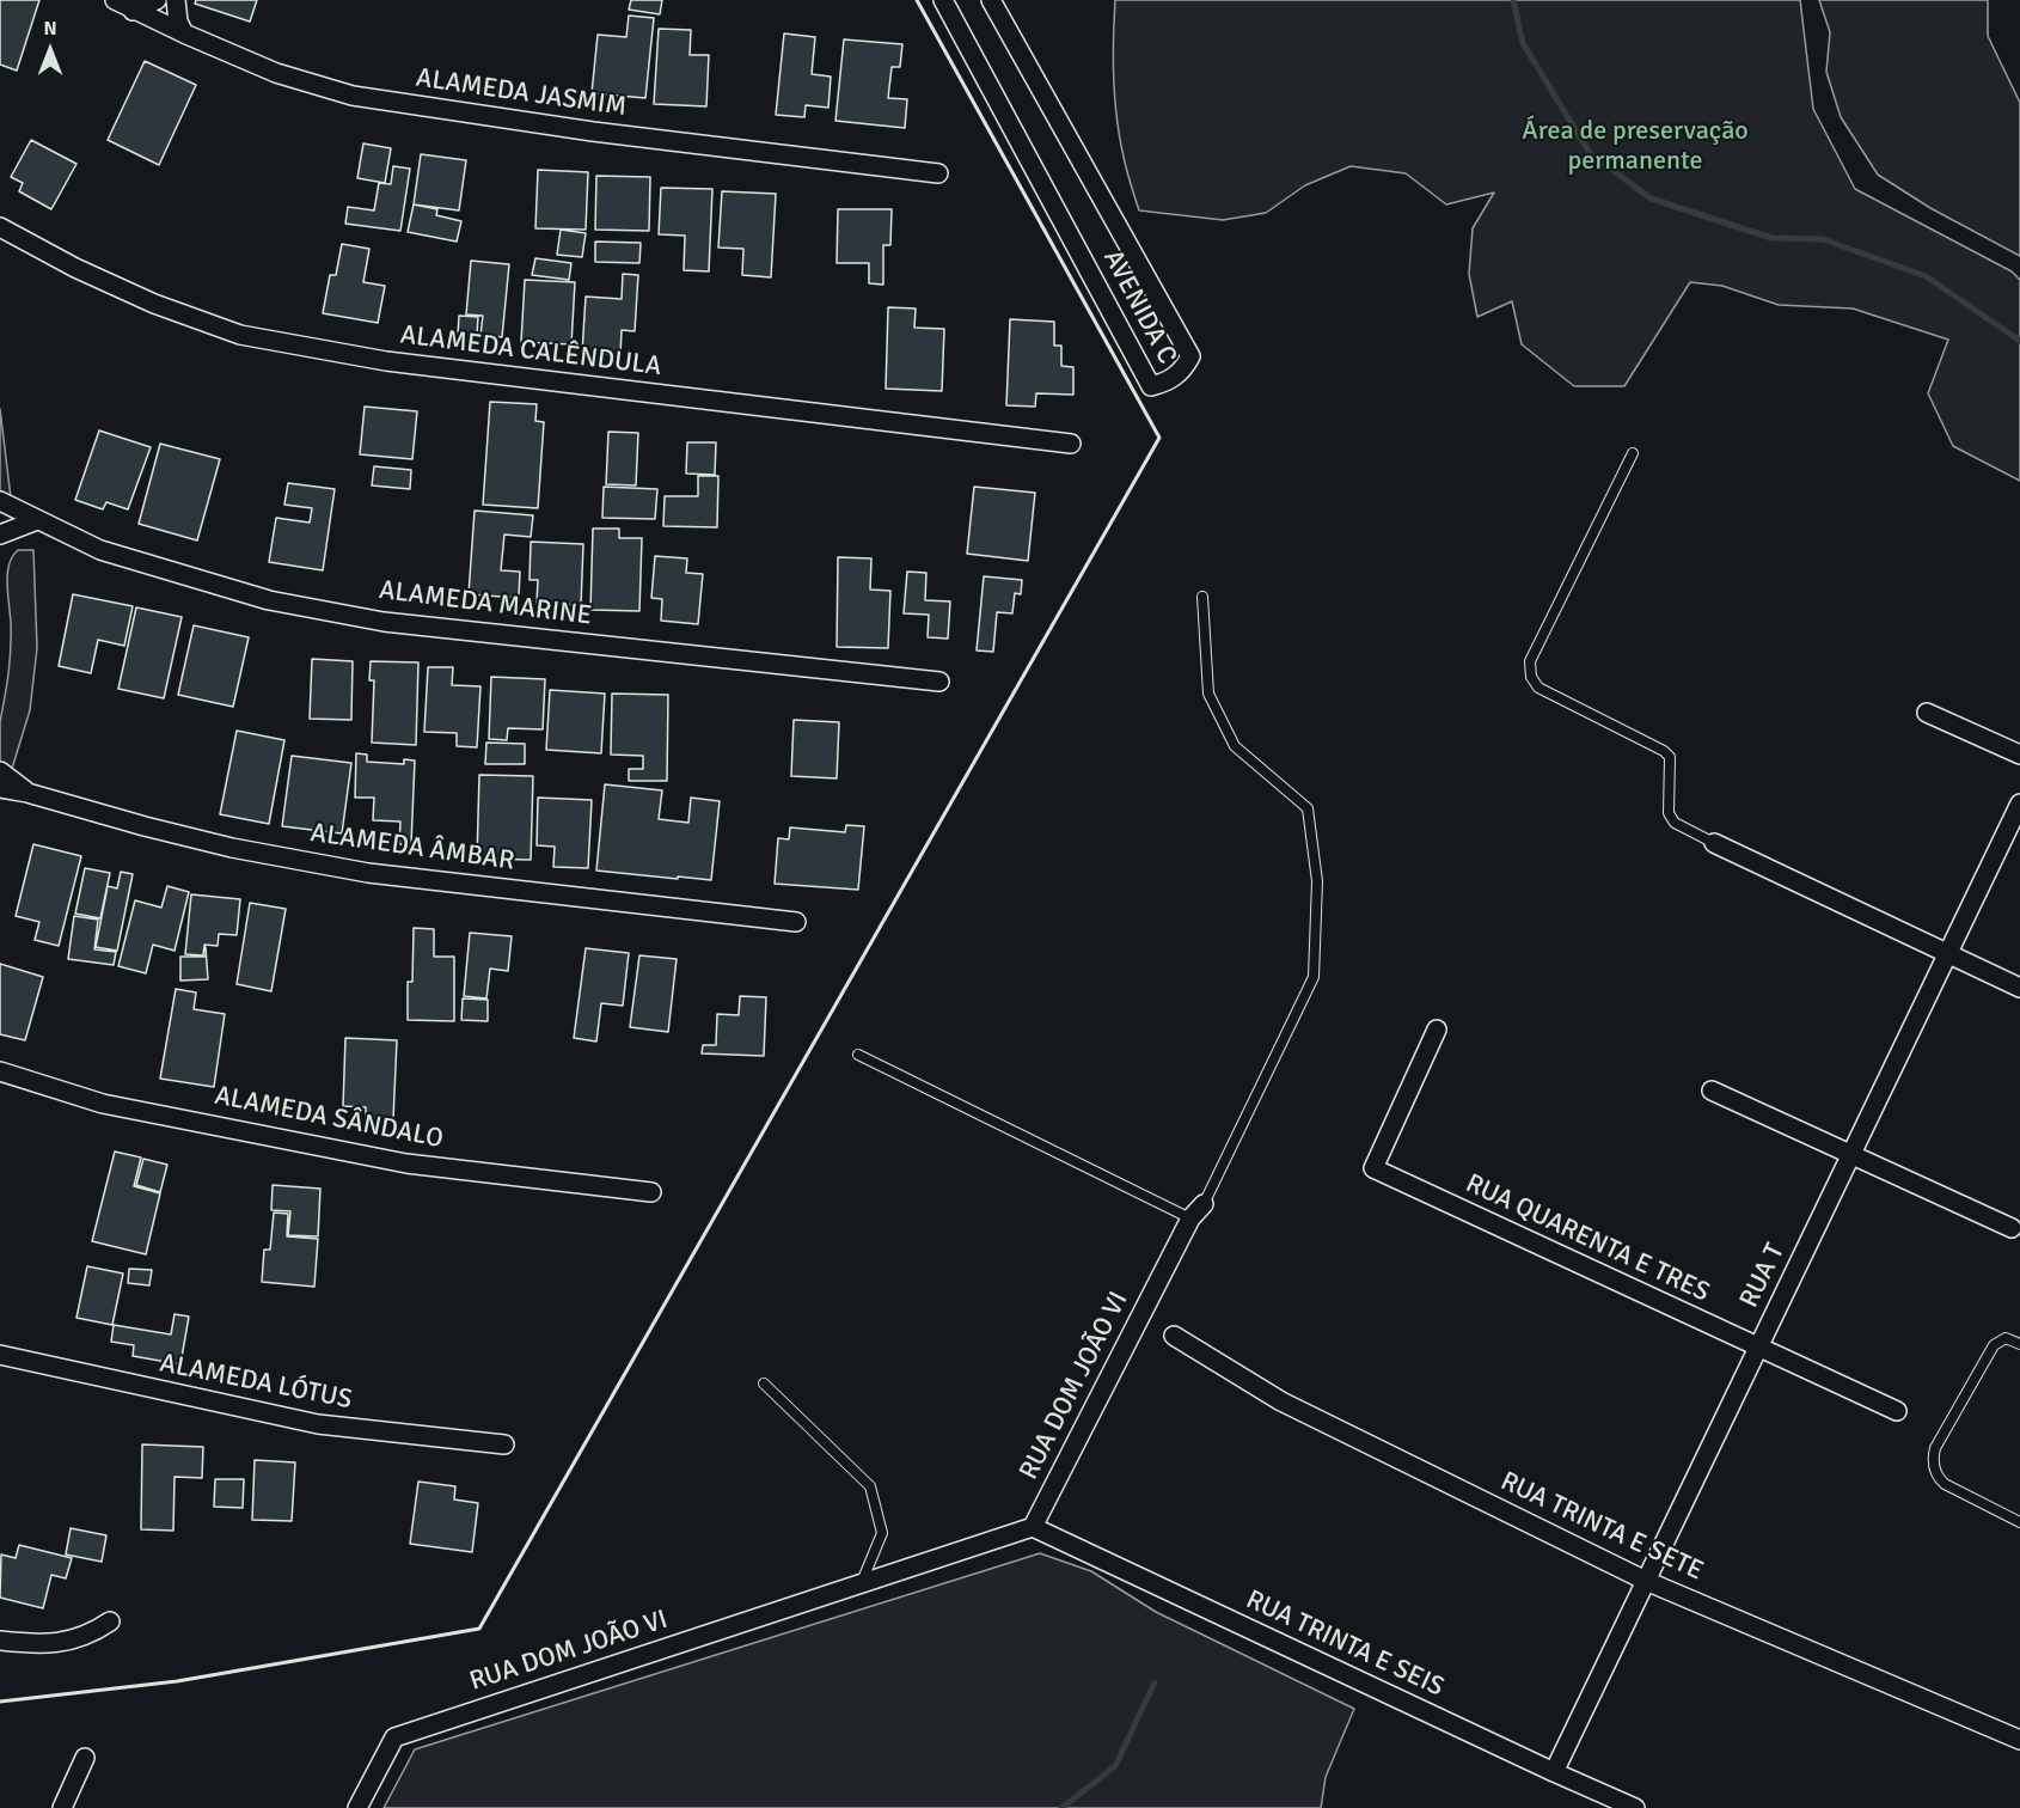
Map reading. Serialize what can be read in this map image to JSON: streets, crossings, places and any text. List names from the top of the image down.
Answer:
{
  "streets": {
    "street": [
      "ALAMEDA JASMIM",
      "AVENIDA C",
      "ALAMEDA CALÊNDULA",
      "ALAMEDA MARINE",
      "ALAMEDA ÂMBAR",
      "ALAMEDA SÂNDALO",
      "RUA QUARENTA E TRES",
      "RUA T",
      "ALAMEDA LÓTUS",
      "RUA DOM JOÃO VI",
      "RUA TRINTA E SETE",
      "RUA TRINTA E SEIS"
    ]
  },
  "crossings": [
    ["RUA QUARENTA E TRES", "RUA T"],
    ["RUA T", "RUA TRINTA E SETE"],
    ["RUA T", "RUA TRINTA E SEIS"],
    ["RUA DOM JOÃO VI", "RUA TRINTA E SEIS"]
  ],
  "parks": ["Área de preservação permanente"],
  "north": "top"
}
